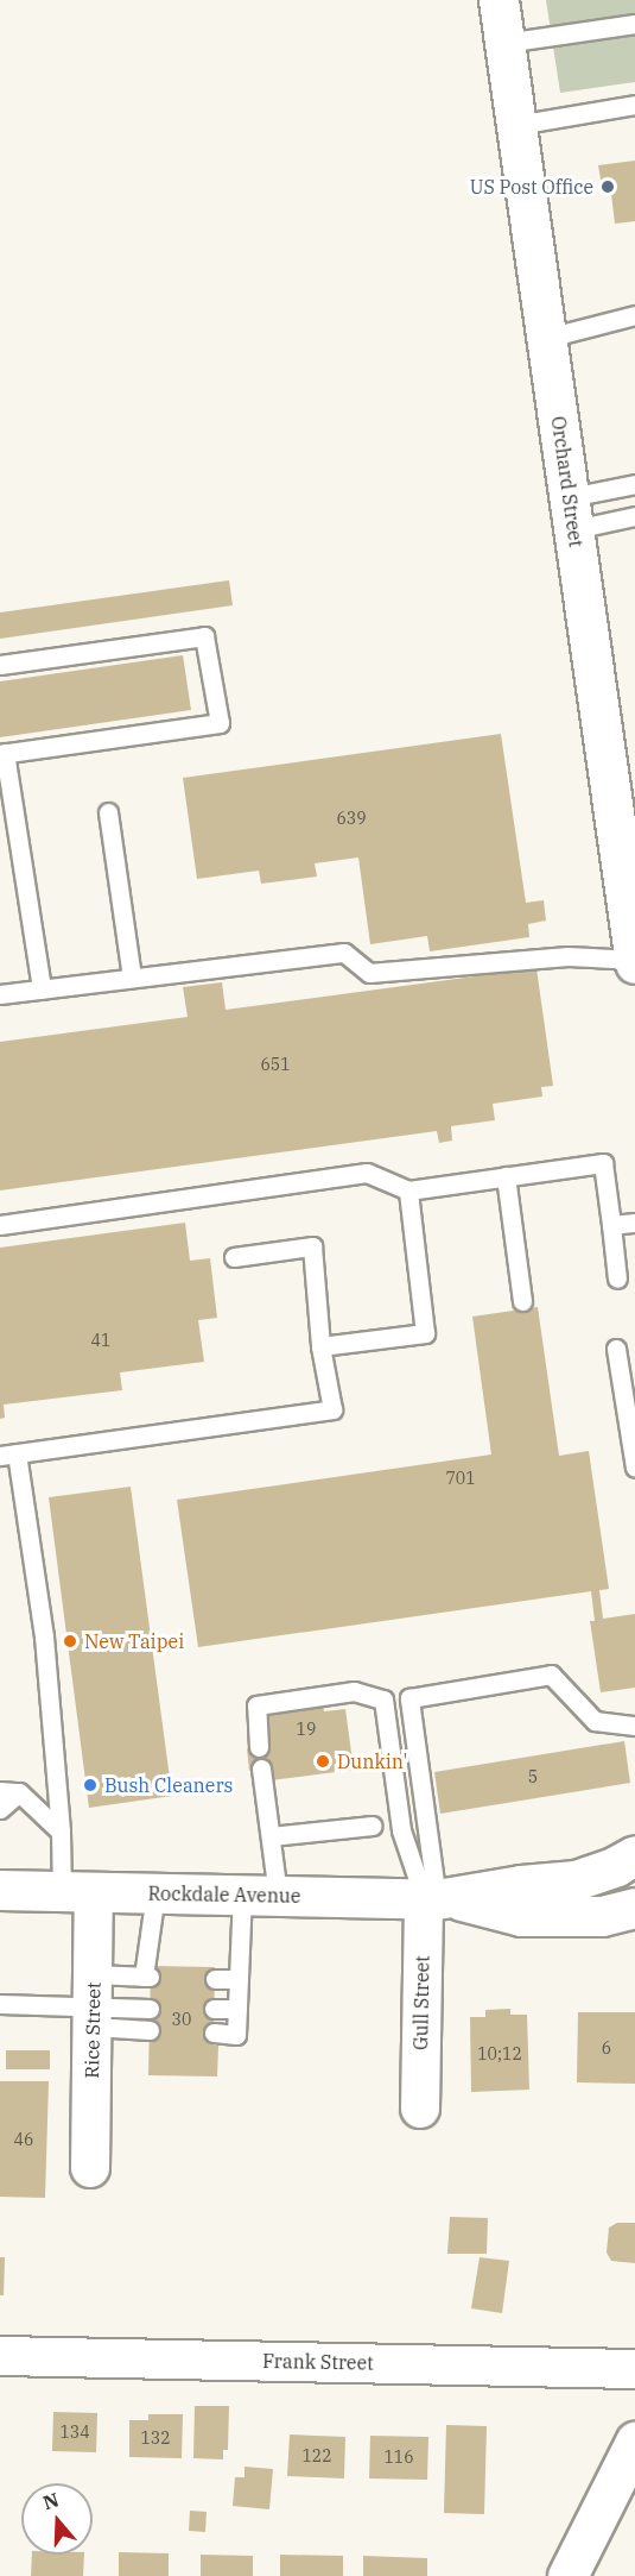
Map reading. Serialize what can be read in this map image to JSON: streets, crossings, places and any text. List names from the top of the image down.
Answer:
{
  "streets": {
    "street": [
      "Orchard Street",
      "Rockdale Avenue",
      "Gull Street",
      "Rice Street",
      "Frank Street"
    ]
  },
  "crossings": [
    ["Rockdale Avenue", "Gull Street"],
    ["Rockdale Avenue", "Rice Street"]
  ],
  "places": [
    "US Post Office",
    "New Taipei",
    "Dunkin'",
    "Bush Cleaners"
  ],
  "house_numbers": [
    "639",
    "651",
    "41",
    "701",
    "19",
    "5",
    "30",
    "6",
    "10;12",
    "46",
    "134",
    "132",
    "122",
    "116"
  ],
  "north": "top"
}
